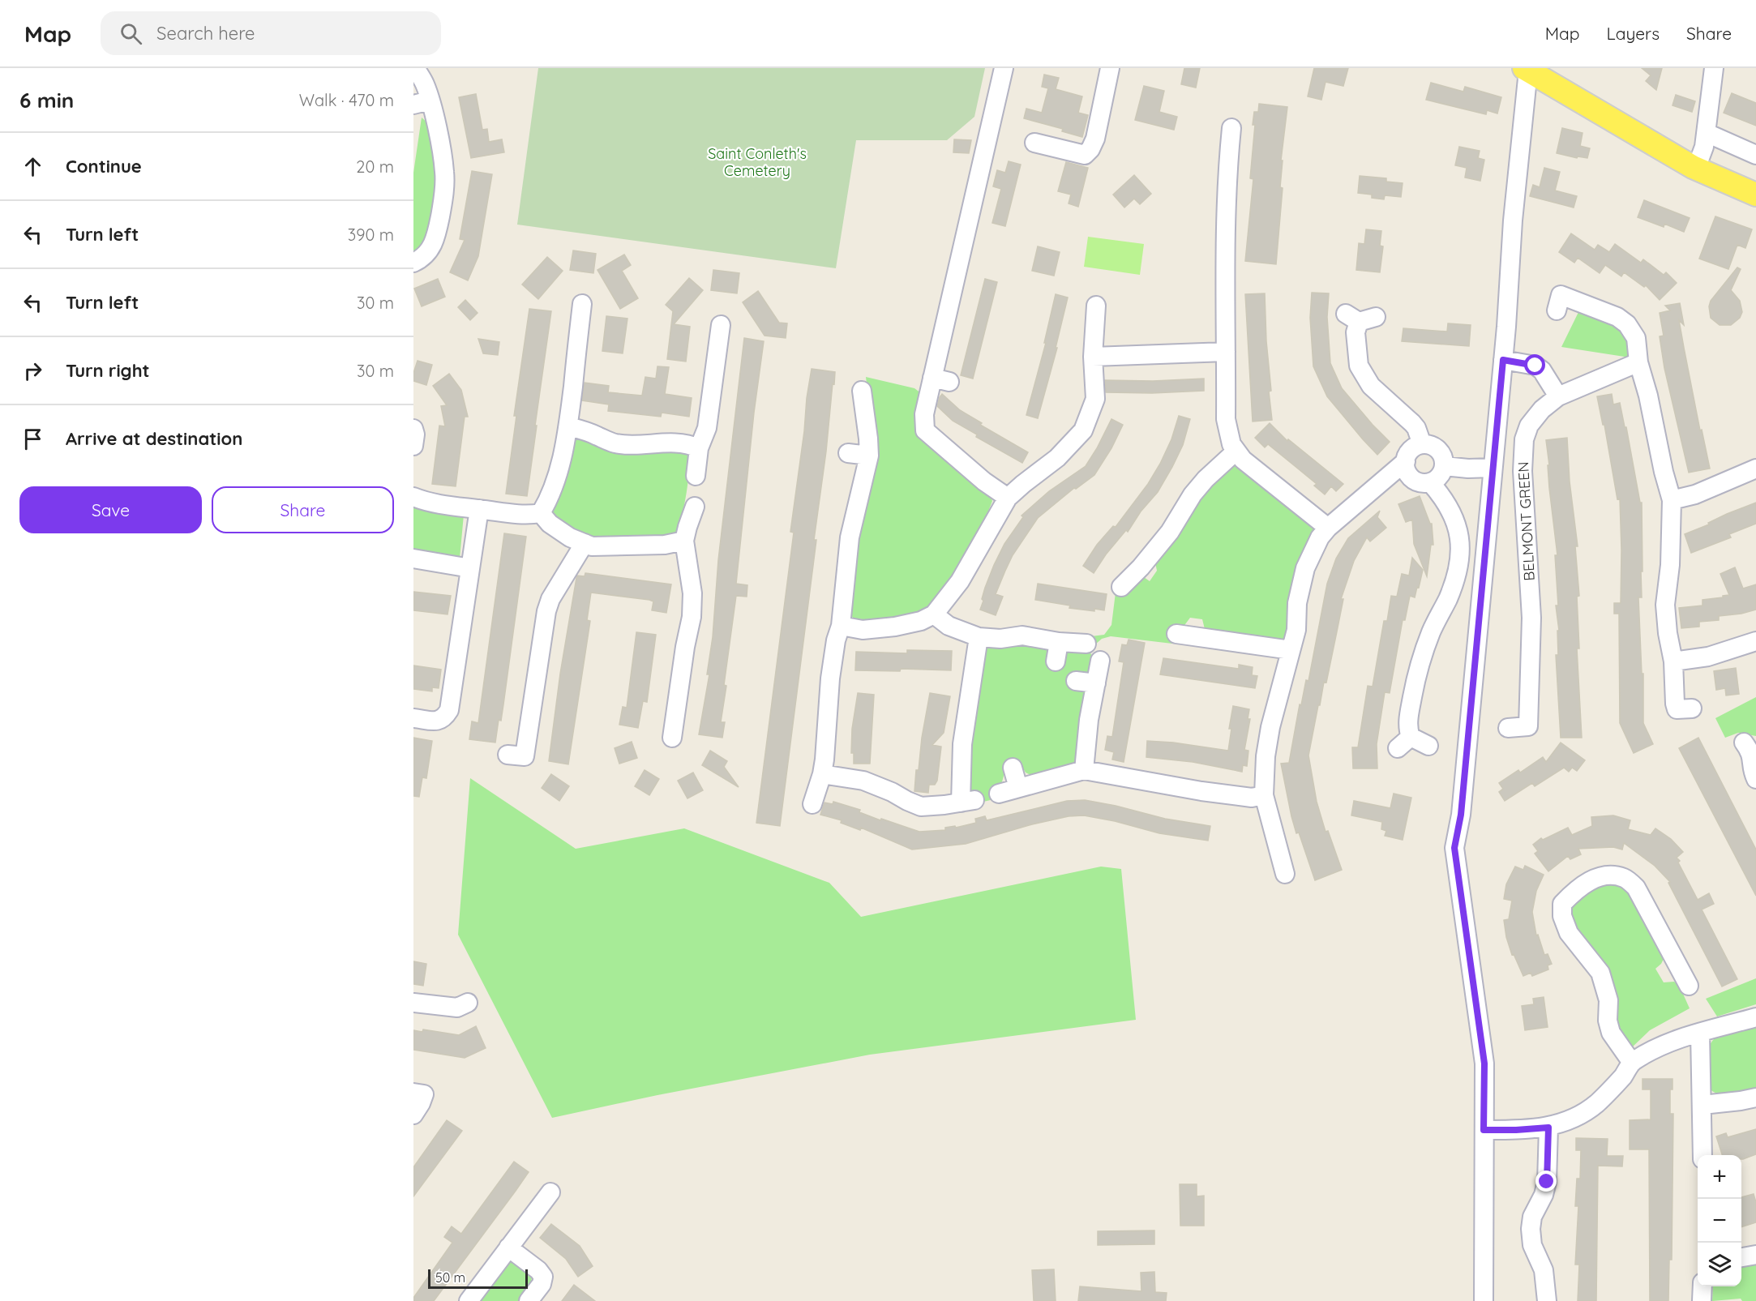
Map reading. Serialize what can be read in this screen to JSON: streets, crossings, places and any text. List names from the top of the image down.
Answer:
{
  "streets": {
    "street": ["BELMONT GREEN"]
  },
  "parks": ["Saint Conleth's Cemetery"],
  "scale_bar": "50 m",
  "page": {
    "header": "Map",
    "search": "Search here",
    "nav": ["Map", "Layers", "Share"],
    "heading": ["6 min", "Walk · 470 m"],
    "list": [
      ["Continue", "20 m"],
      ["Turn left", "390 m"],
      ["Turn left", "30 m"],
      ["Turn right", "30 m"],
      "Arrive at destination"
    ],
    "buttons": ["Save", "Share"],
    "map_buttons": ["+", "−"],
    "scale": "50 m"
  }
}
